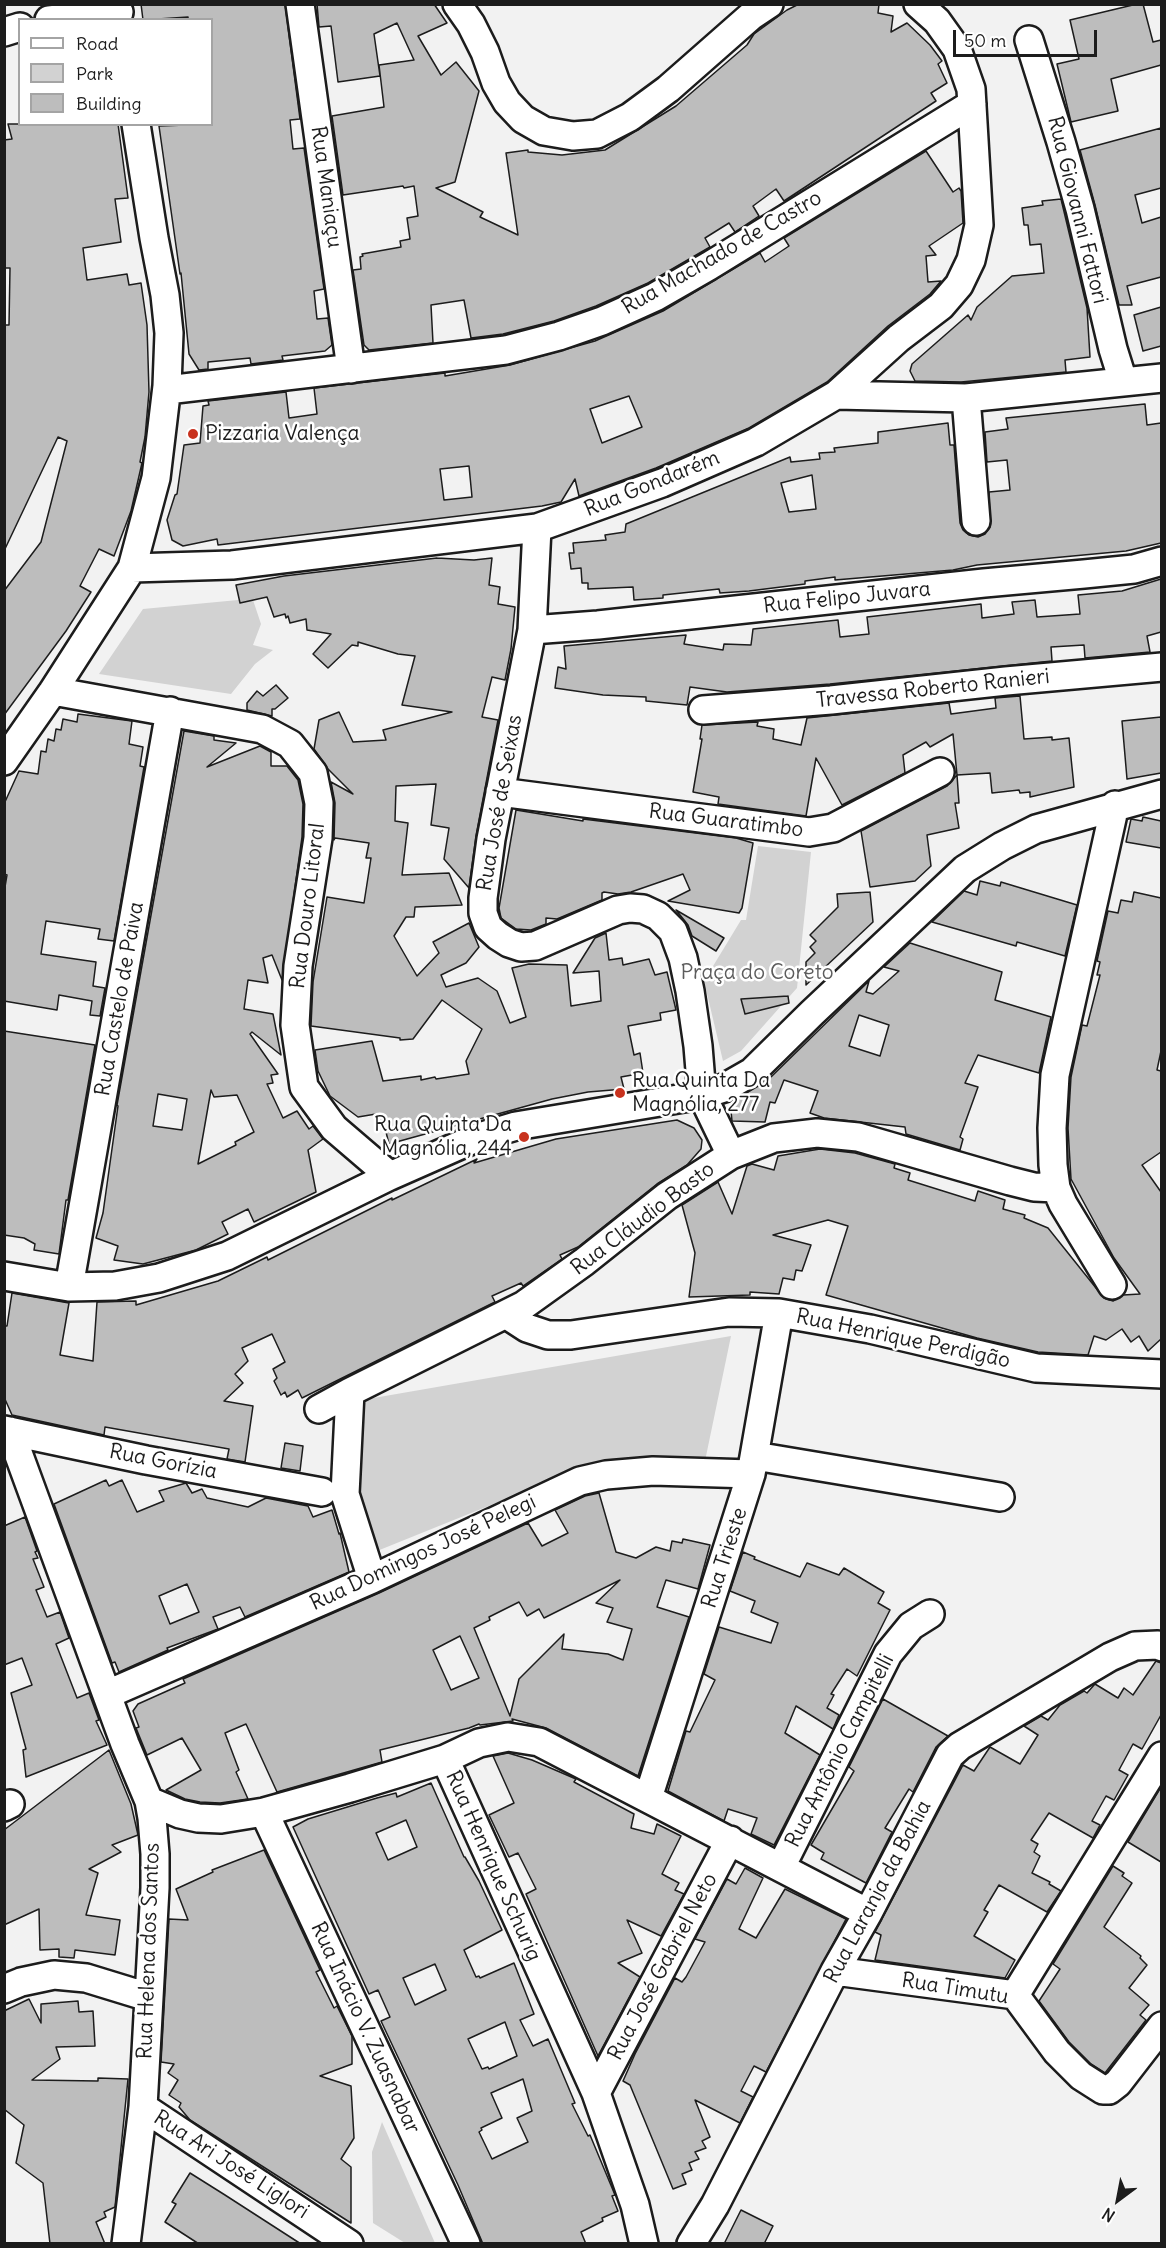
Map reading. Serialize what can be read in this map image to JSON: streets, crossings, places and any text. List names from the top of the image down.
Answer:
{
  "streets": {
    "street": [
      "Rua Maniaçu",
      "Rua Giovanni Fattori",
      "Rua Machado de Castro",
      "Rua Gondarém",
      "Rua Felipo Juvara",
      "Travessa Roberto Ranieri",
      "Rua José de Seixas",
      "Rua Guaratimbo",
      "Rua Douro Litoral",
      "Rua Castelo de Paiva",
      "Rua Cláudio Basto",
      "Rua Henrique Perdigão",
      "Rua Gorízia",
      "Rua Domingos José Pelegi",
      "Rua Trieste",
      "Rua Antônio Campitelli",
      "Rua Henrique Schurig",
      "Rua Laranja da Bahia",
      "Rua Helena dos Santos",
      "Rua José Gabriel Neto",
      "Rua Timutu",
      "Rua Inácio V. Zuasnabar",
      "Rua Ari José Liglori"
    ]
  },
  "crossings": [
    ["Rua Maniaçu", "Rua Machado de Castro"],
    ["Rua Machado de Castro", "Rua Gondarém"],
    ["Rua Gondarém", "Rua José de Seixas"],
    ["Rua Felipo Juvara", "Rua José de Seixas"],
    ["Rua José de Seixas", "Rua Guaratimbo"],
    ["Rua José de Seixas", "Rua Cláudio Basto"],
    ["Rua Douro Litoral", "Rua Castelo de Paiva"],
    ["Rua Cláudio Basto", "Rua Henrique Perdigão"],
    ["Rua Henrique Perdigão", "Rua Trieste"],
    ["Rua Gorízia", "Rua Helena dos Santos"],
    ["Rua Domingos José Pelegi", "Rua Trieste"],
    ["Rua Domingos José Pelegi", "Rua Helena dos Santos"],
    ["Rua Trieste", "Rua Henrique Schurig"],
    ["Rua Antônio Campitelli", "Rua Henrique Schurig"],
    ["Rua Henrique Schurig", "Rua Laranja da Bahia"],
    ["Rua Henrique Schurig", "Rua José Gabriel Neto"],
    ["Rua Laranja da Bahia", "Rua Timutu"],
    ["Rua Helena dos Santos", "Rua Ari José Liglori"]
  ],
  "parks": ["Praça do Coreto"],
  "places": ["Pizzaria Valença", "Rua Quinta Da Magnólia, 277", "Rua Quinta Da Magnólia, 244"],
  "legend": ["Road", "Park", "Building"],
  "scale_bar": "50 m",
  "north": "bottom left"
}
